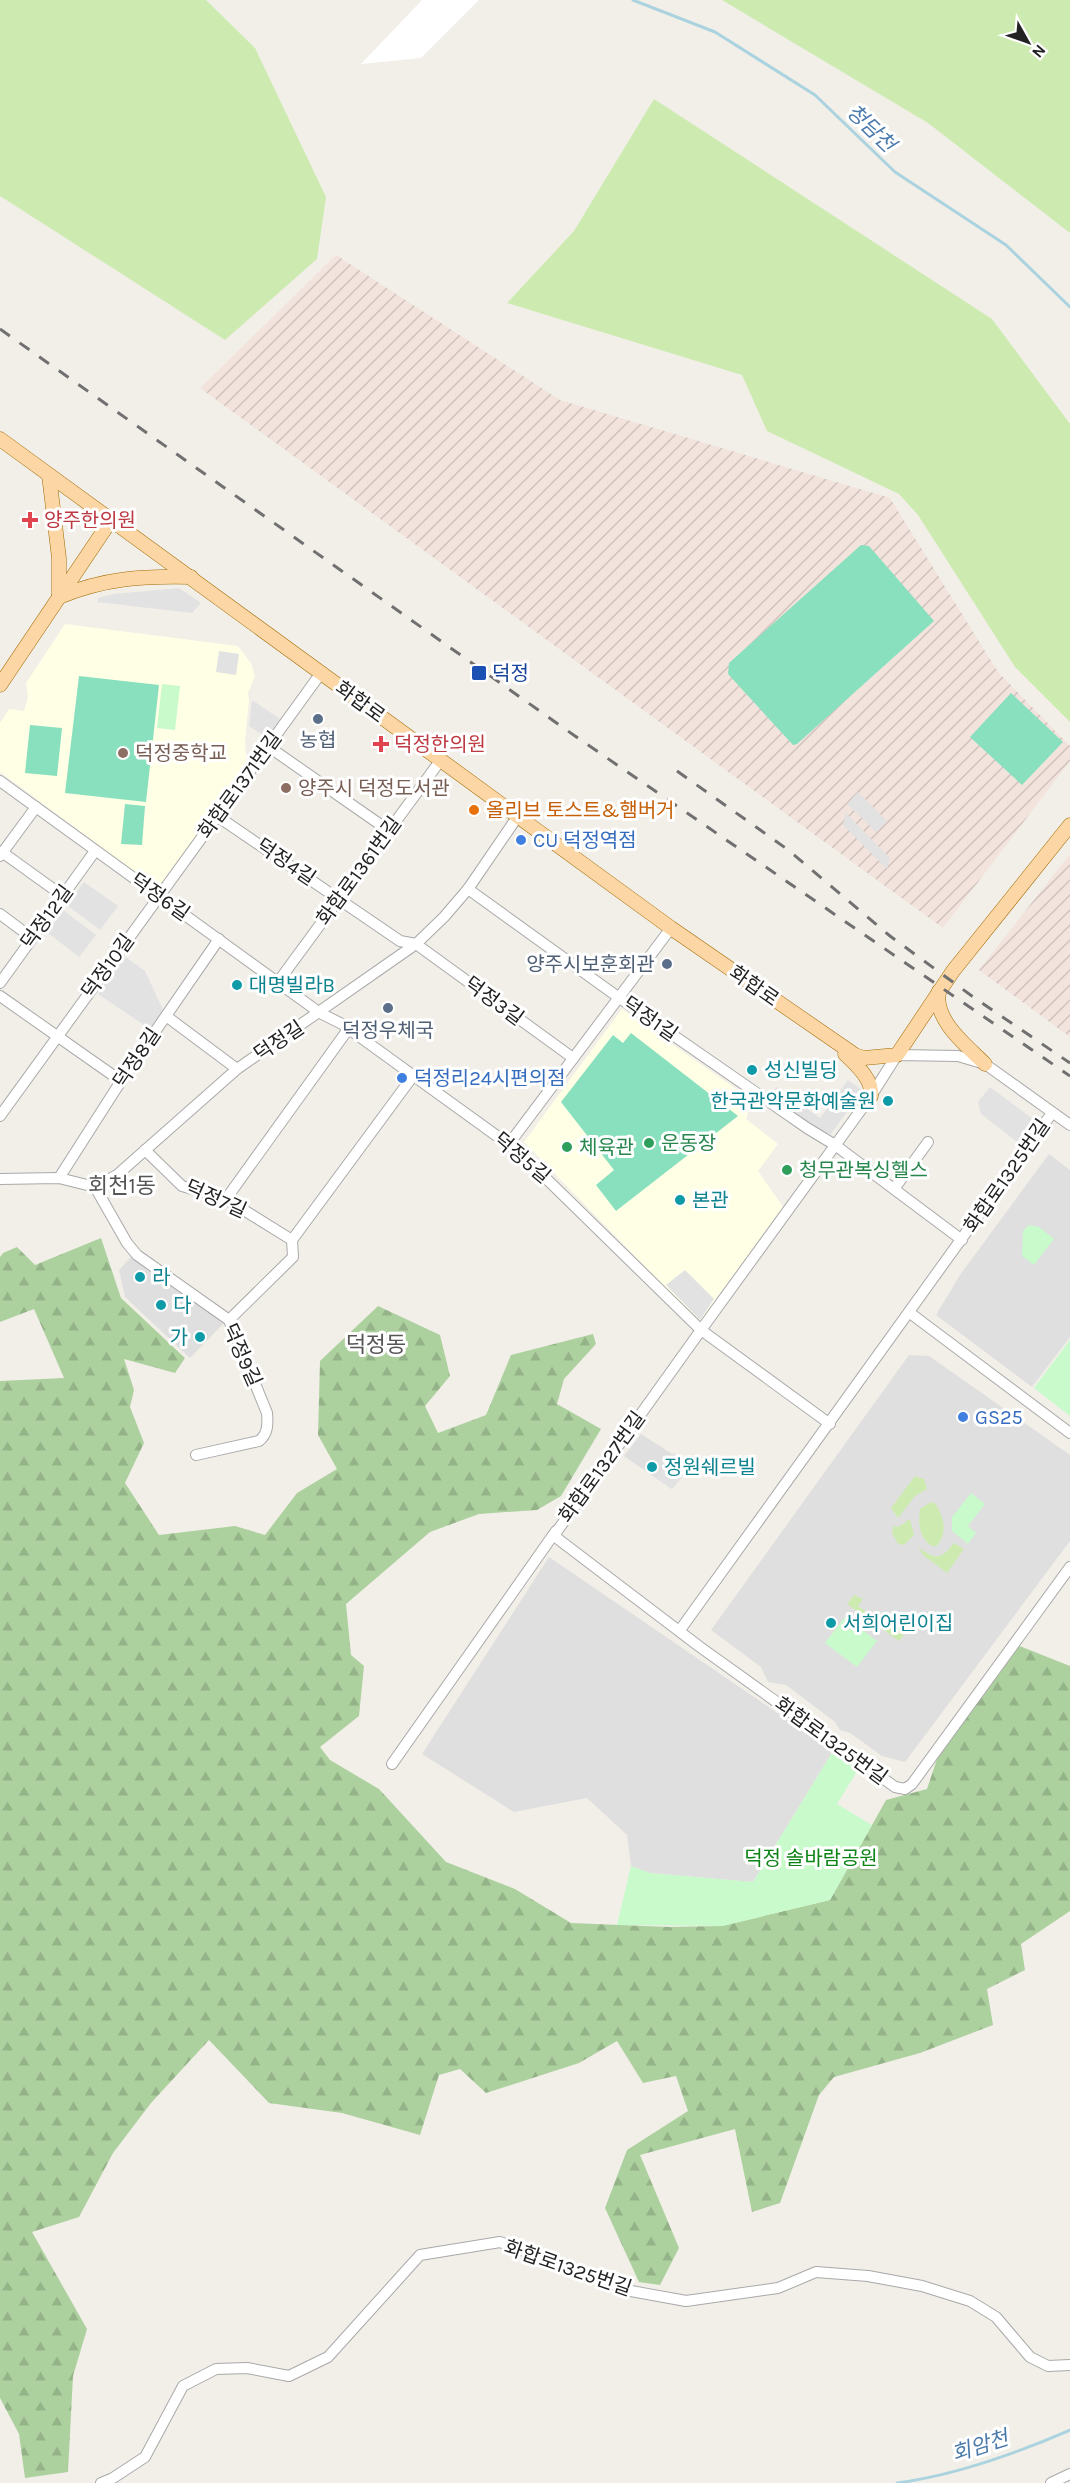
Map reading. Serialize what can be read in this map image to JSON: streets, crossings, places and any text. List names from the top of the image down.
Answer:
{
  "streets": {
    "main road": ["화합로"],
    "street": [
      "화합로1371번길",
      "덕정4길",
      "화합로1361번길",
      "덕정6길",
      "덕정12길",
      "덕정10길",
      "덕정3길",
      "덕정1길",
      "덕정길",
      "덕정8길",
      "덕정5길",
      "화합로1325번길",
      "덕정7길",
      "덕정9길",
      "화합로1327번길"
    ]
  },
  "crossings": [
    ["화합로", "화합로1371번길"],
    ["화합로", "화합로1361번길"],
    ["화합로", "덕정길"],
    ["화합로", "화합로1325번길"],
    ["화합로1371번길", "덕정4길"],
    ["화합로1371번길", "덕정6길"],
    ["화합로1371번길", "덕정10길"],
    ["덕정4길", "화합로1361번길"],
    ["덕정4길", "덕정3길"],
    ["덕정4길", "덕정길"],
    ["화합로1361번길", "덕정6길"],
    ["덕정6길", "덕정12길"],
    ["덕정6길", "덕정10길"],
    ["덕정6길", "덕정길"],
    ["덕정6길", "덕정8길"],
    ["덕정6길", "덕정5길"],
    ["덕정3길", "덕정길"],
    ["덕정1길", "덕정길"],
    ["덕정1길", "화합로1325번길"],
    ["덕정1길", "화합로1327번길"],
    ["덕정길", "덕정5길"],
    ["덕정길", "덕정7길"],
    ["덕정길", "덕정9길"],
    ["덕정5길", "화합로1327번길"],
    ["화합로1325번길", "화합로1327번길"]
  ],
  "districts": ["회천1동", "덕정동"],
  "water": ["청담천", "회암천"],
  "parks": ["덕정 솔바람공원"],
  "places": {
    "health": ["양주한의원", "덕정한의원"],
    "transit": ["덕정"],
    "other": [
      "농협",
      "덕정중학교",
      "양주시 덕정도서관",
      "올리브 토스트&햄버거",
      "CU 덕정역점",
      "양주시보훈회관",
      "대명빌라B",
      "덕정우체국",
      "성신빌딩",
      "덕정리24시편의점",
      "한국관악문화예술원",
      "운동장",
      "체육관",
      "청무관복싱헬스",
      "본관",
      "라",
      "다",
      "가",
      "GS25",
      "정원쉐르빌",
      "서희어린이집"
    ]
  },
  "north": "bottom right"
}
